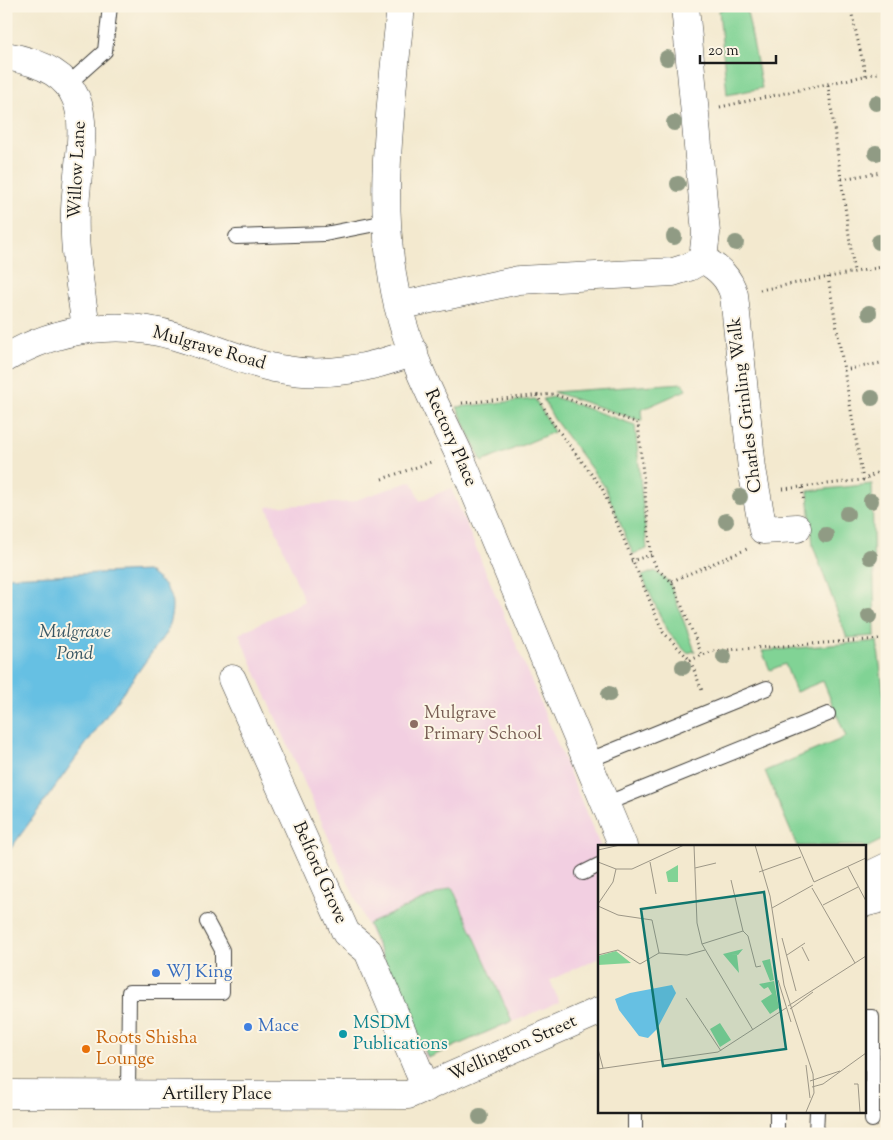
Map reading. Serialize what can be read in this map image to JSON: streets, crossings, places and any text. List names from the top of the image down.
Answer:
{
  "streets": {
    "street": [
      "Willow Lane",
      "Mulgrave Road",
      "Charles Grinling Walk",
      "Rectory Place",
      "Belford Grove",
      "Wellington Street",
      "Artillery Place"
    ]
  },
  "crossings": [
    ["Willow Lane", "Mulgrave Road"],
    ["Mulgrave Road", "Rectory Place"],
    ["Belford Grove", "Wellington Street"],
    ["Belford Grove", "Artillery Place"],
    ["Wellington Street", "Artillery Place"]
  ],
  "water": ["Mulgrave Pond"],
  "places": [
    "Mulgrave Primary School",
    "WJ King",
    "Mace",
    "MSDM Publications",
    "Roots Shisha Lounge"
  ],
  "scale_bar": "20 m"
}
